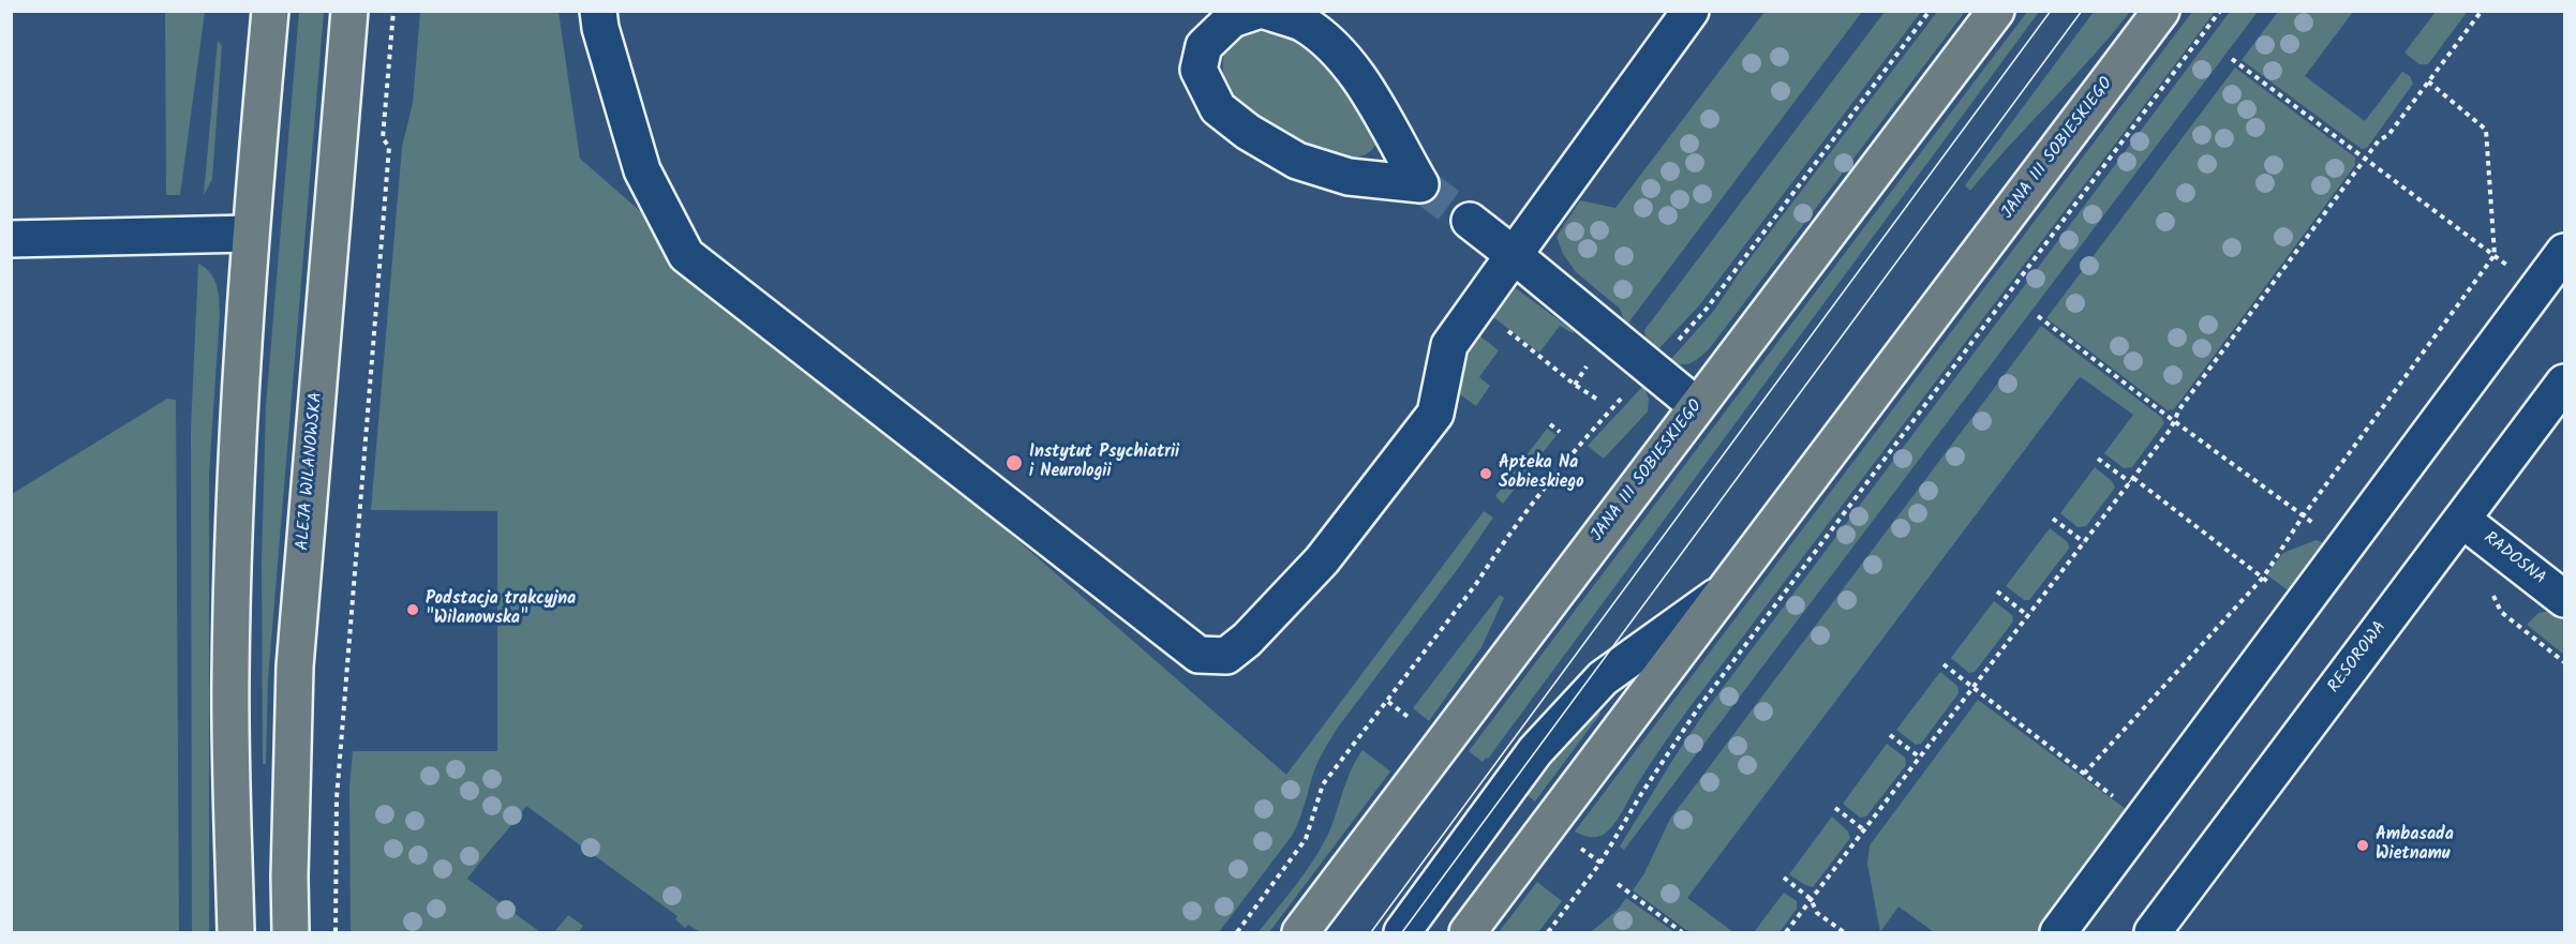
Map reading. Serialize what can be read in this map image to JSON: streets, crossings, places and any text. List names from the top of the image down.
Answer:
{
  "streets": {
    "main road": ["JANA III SOBIESKIEGO", "ALEJA WILANOWSKA"],
    "street": ["RADOSNA", "RESOROWA"]
  },
  "crossings": [
    ["RADOSNA", "RESOROWA"]
  ],
  "places": [
    "Instytut Psychiatrii i Neurologii",
    "Apteka Na Sobieskiego",
    "Podstacja trakcyjna \"Wilanowska\"",
    "Ambasada Wietnamu"
  ]
}
